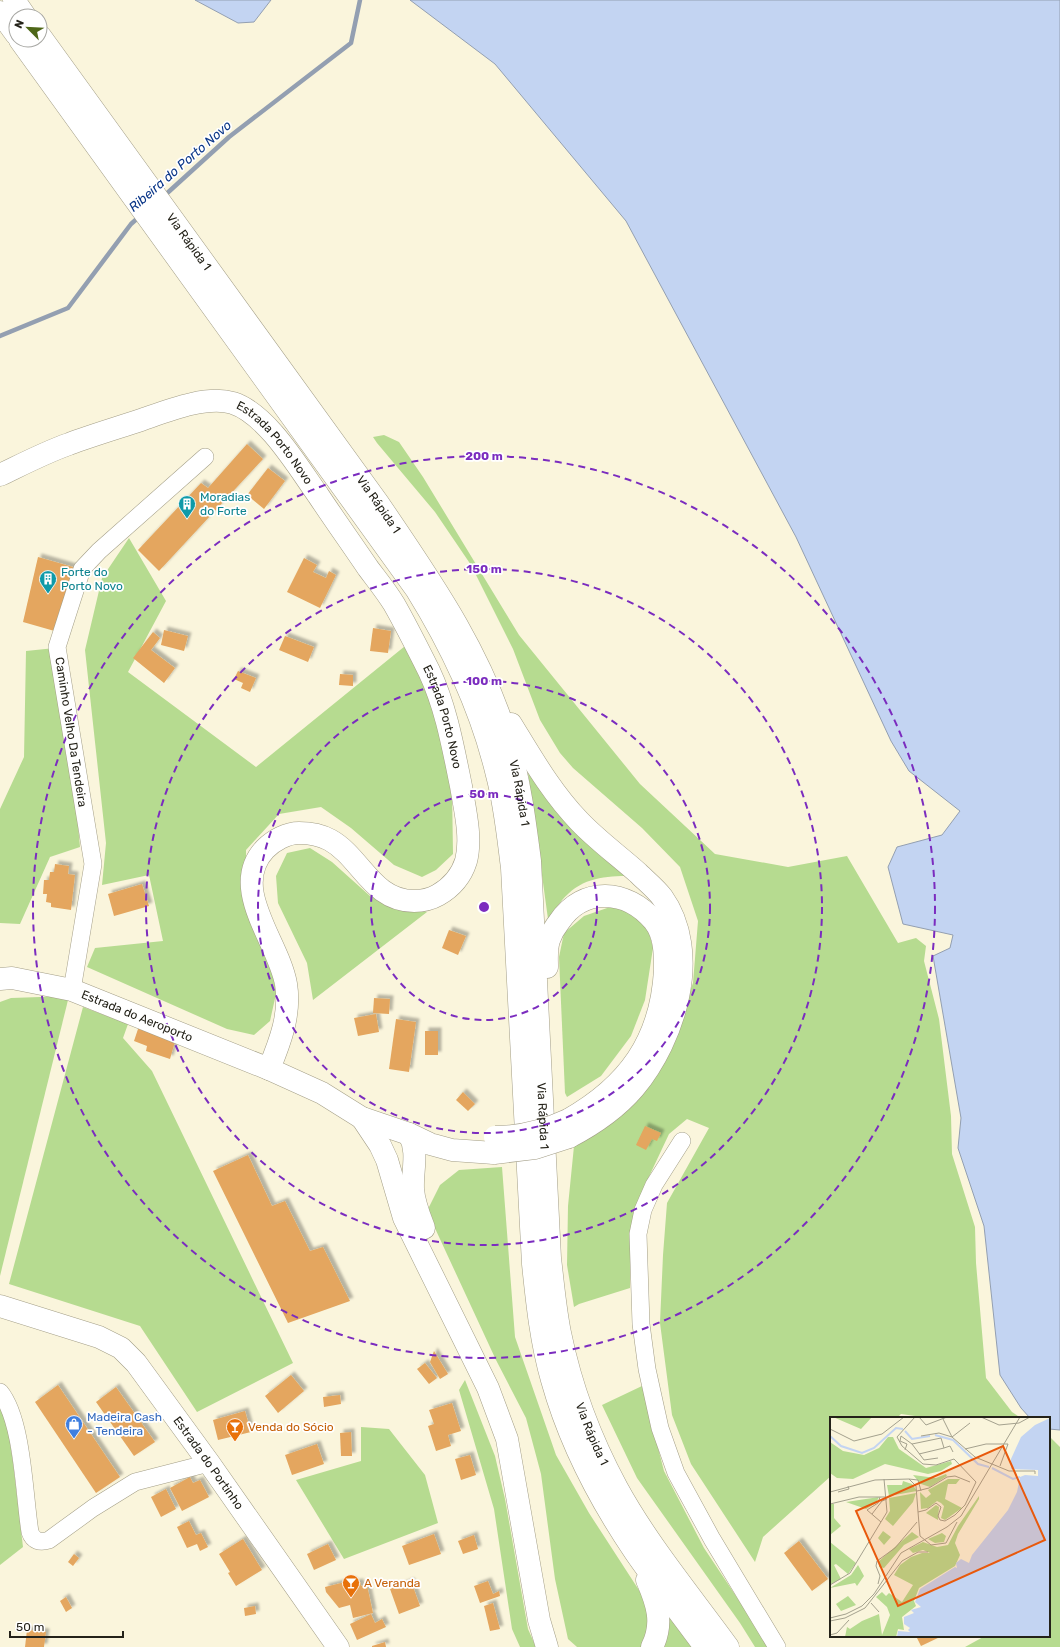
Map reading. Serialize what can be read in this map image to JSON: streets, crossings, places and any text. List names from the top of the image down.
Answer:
{
  "streets": {
    "main road": [
      "Via Rápida 1",
      "Estrada Porto Novo",
      "Estrada do Aeroporto",
      "Estrada do Portinho"
    ],
    "street": ["Caminho Velho Da Tendeira"]
  },
  "crossings": [
    ["Estrada Porto Novo", "Estrada do Aeroporto"],
    ["Caminho Velho Da Tendeira", "Estrada do Aeroporto"]
  ],
  "water": ["Ribeira do Porto Novo"],
  "places": {
    "building": ["Moradias do Forte", "Forte do Porto Novo"],
    "shop": ["Madeira Cash - Tendeira"],
    "bar": ["Venda do Sócio", "A Veranda"]
  },
  "scale_bar": "50 m",
  "north": "top left",
  "rings": [
    "200 m",
    "150 m",
    "100 m",
    "50 m"
  ]
}
